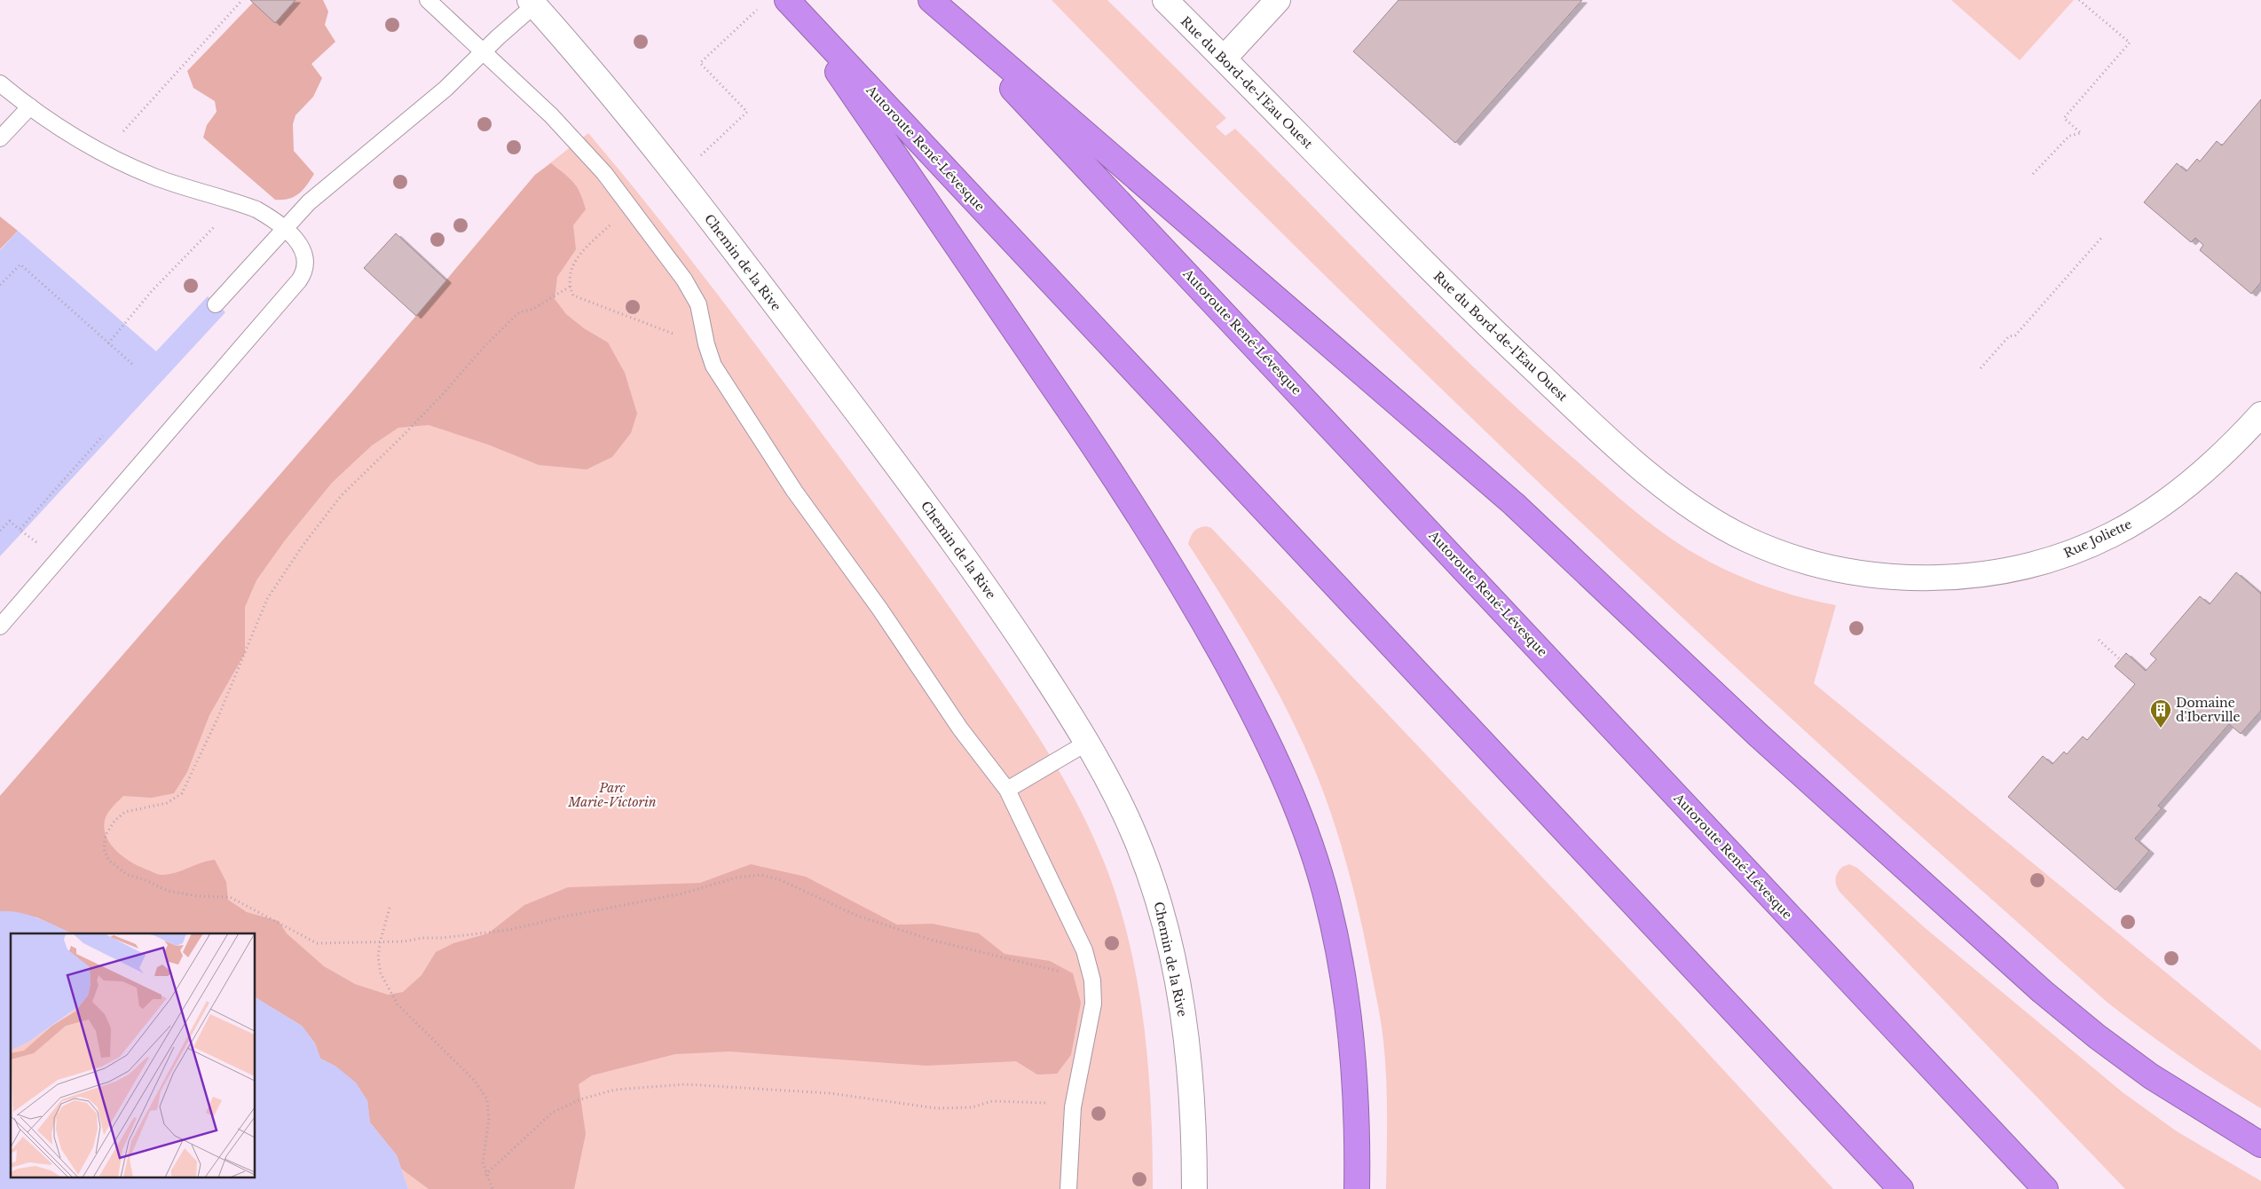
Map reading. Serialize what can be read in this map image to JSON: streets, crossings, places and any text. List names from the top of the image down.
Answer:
{
  "streets": {
    "highway": ["Autoroute René-Lévesque"],
    "street": ["Rue du Bord-de-l'Eau Ouest", "Chemin de la Rive", "Rue Joliette"]
  },
  "crossings": [
    ["Rue du Bord-de-l'Eau Ouest", "Rue Joliette"]
  ],
  "parks": ["Parc Marie-Victorin"],
  "places": {
    "building": ["Domaine d'Iberville"]
  }
}
